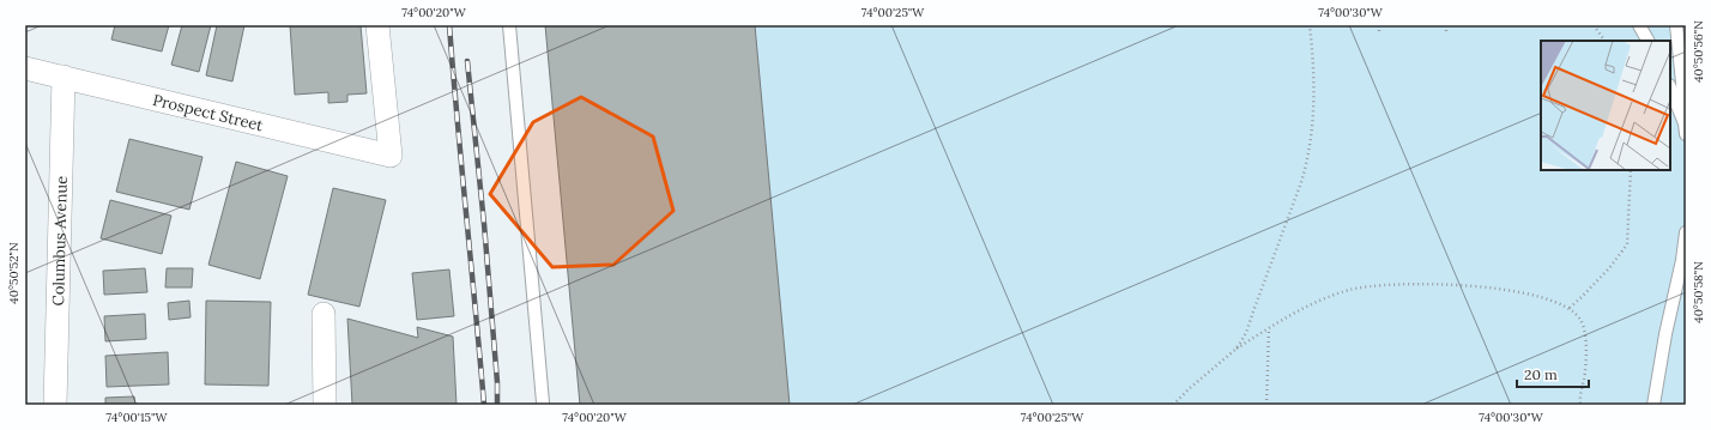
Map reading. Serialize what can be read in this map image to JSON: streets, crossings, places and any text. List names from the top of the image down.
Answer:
{
  "streets": {
    "street": ["Prospect Street", "Columbus Avenue"]
  },
  "crossings": [
    ["Prospect Street", "Columbus Avenue"]
  ],
  "scale_bar": "20 m",
  "coordinates": [
    "74°00'20\"W",
    "74°00'25\"W",
    "74°00'30\"W",
    "40°50'56\"N",
    "40°50'52\"N",
    "40°50'58\"N",
    "74°00'15\"W"
  ]
}
